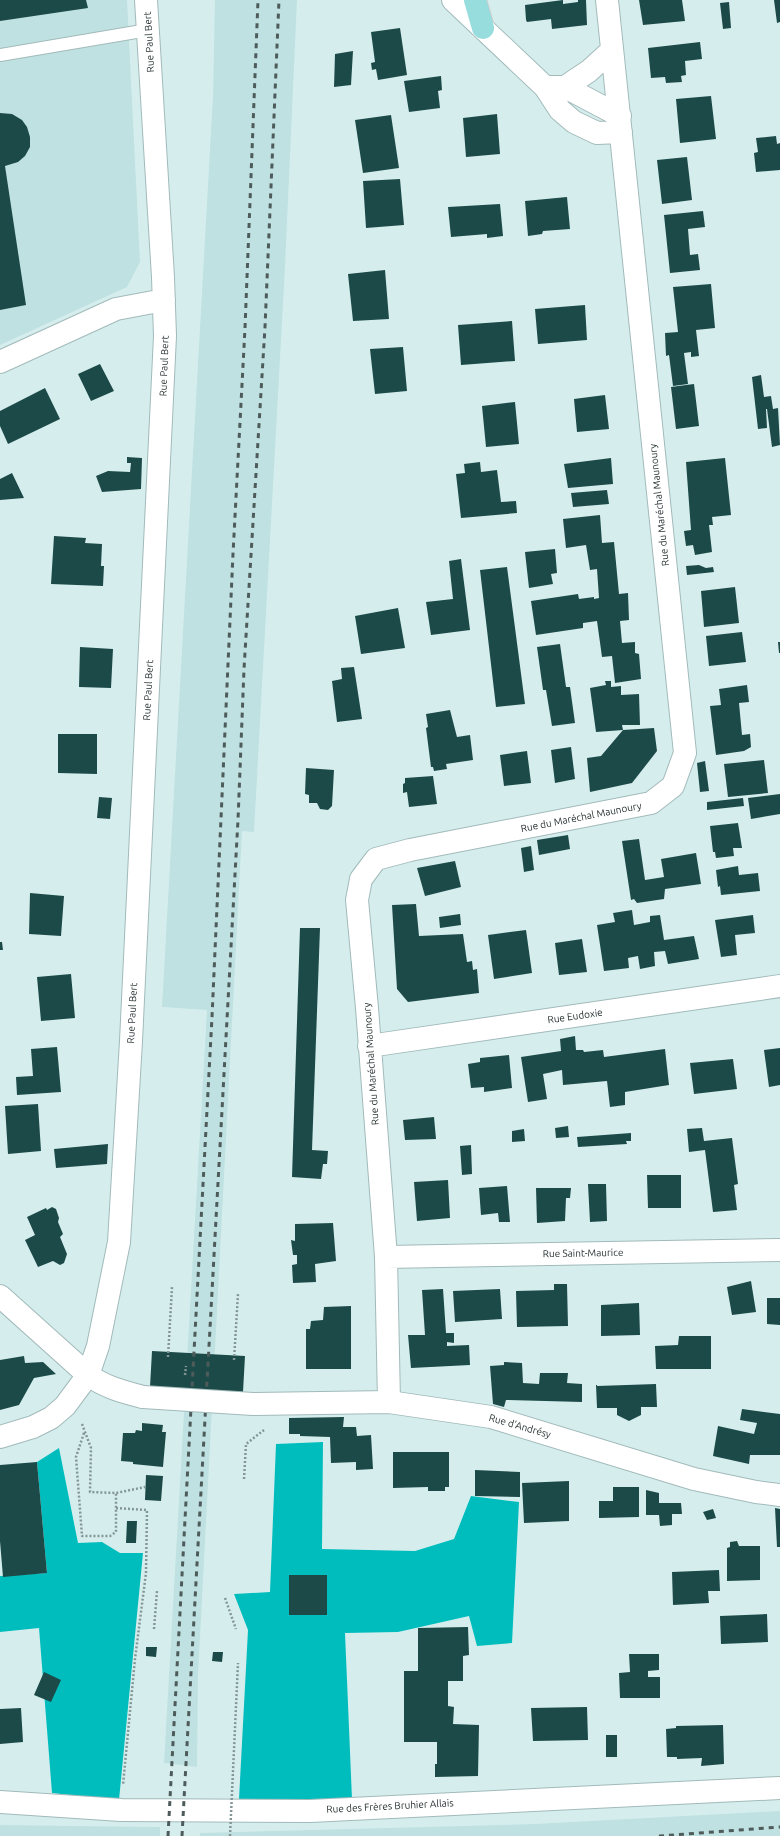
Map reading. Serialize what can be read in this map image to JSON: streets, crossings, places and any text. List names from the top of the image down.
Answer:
{
  "streets": {
    "street": [
      "Rue Paul Bert",
      "Rue du Maréchal Maunoury",
      "Rue Eudoxie",
      "Rue Saint-Maurice",
      "Rue d'Andrésy",
      "Rue des Frères Bruhier Allais"
    ]
  },
  "crossings": [
    ["Rue Paul Bert", "Rue d'Andrésy"],
    ["Rue du Maréchal Maunoury", "Rue Eudoxie"],
    ["Rue du Maréchal Maunoury", "Rue Saint-Maurice"],
    ["Rue du Maréchal Maunoury", "Rue d'Andrésy"]
  ]
}
